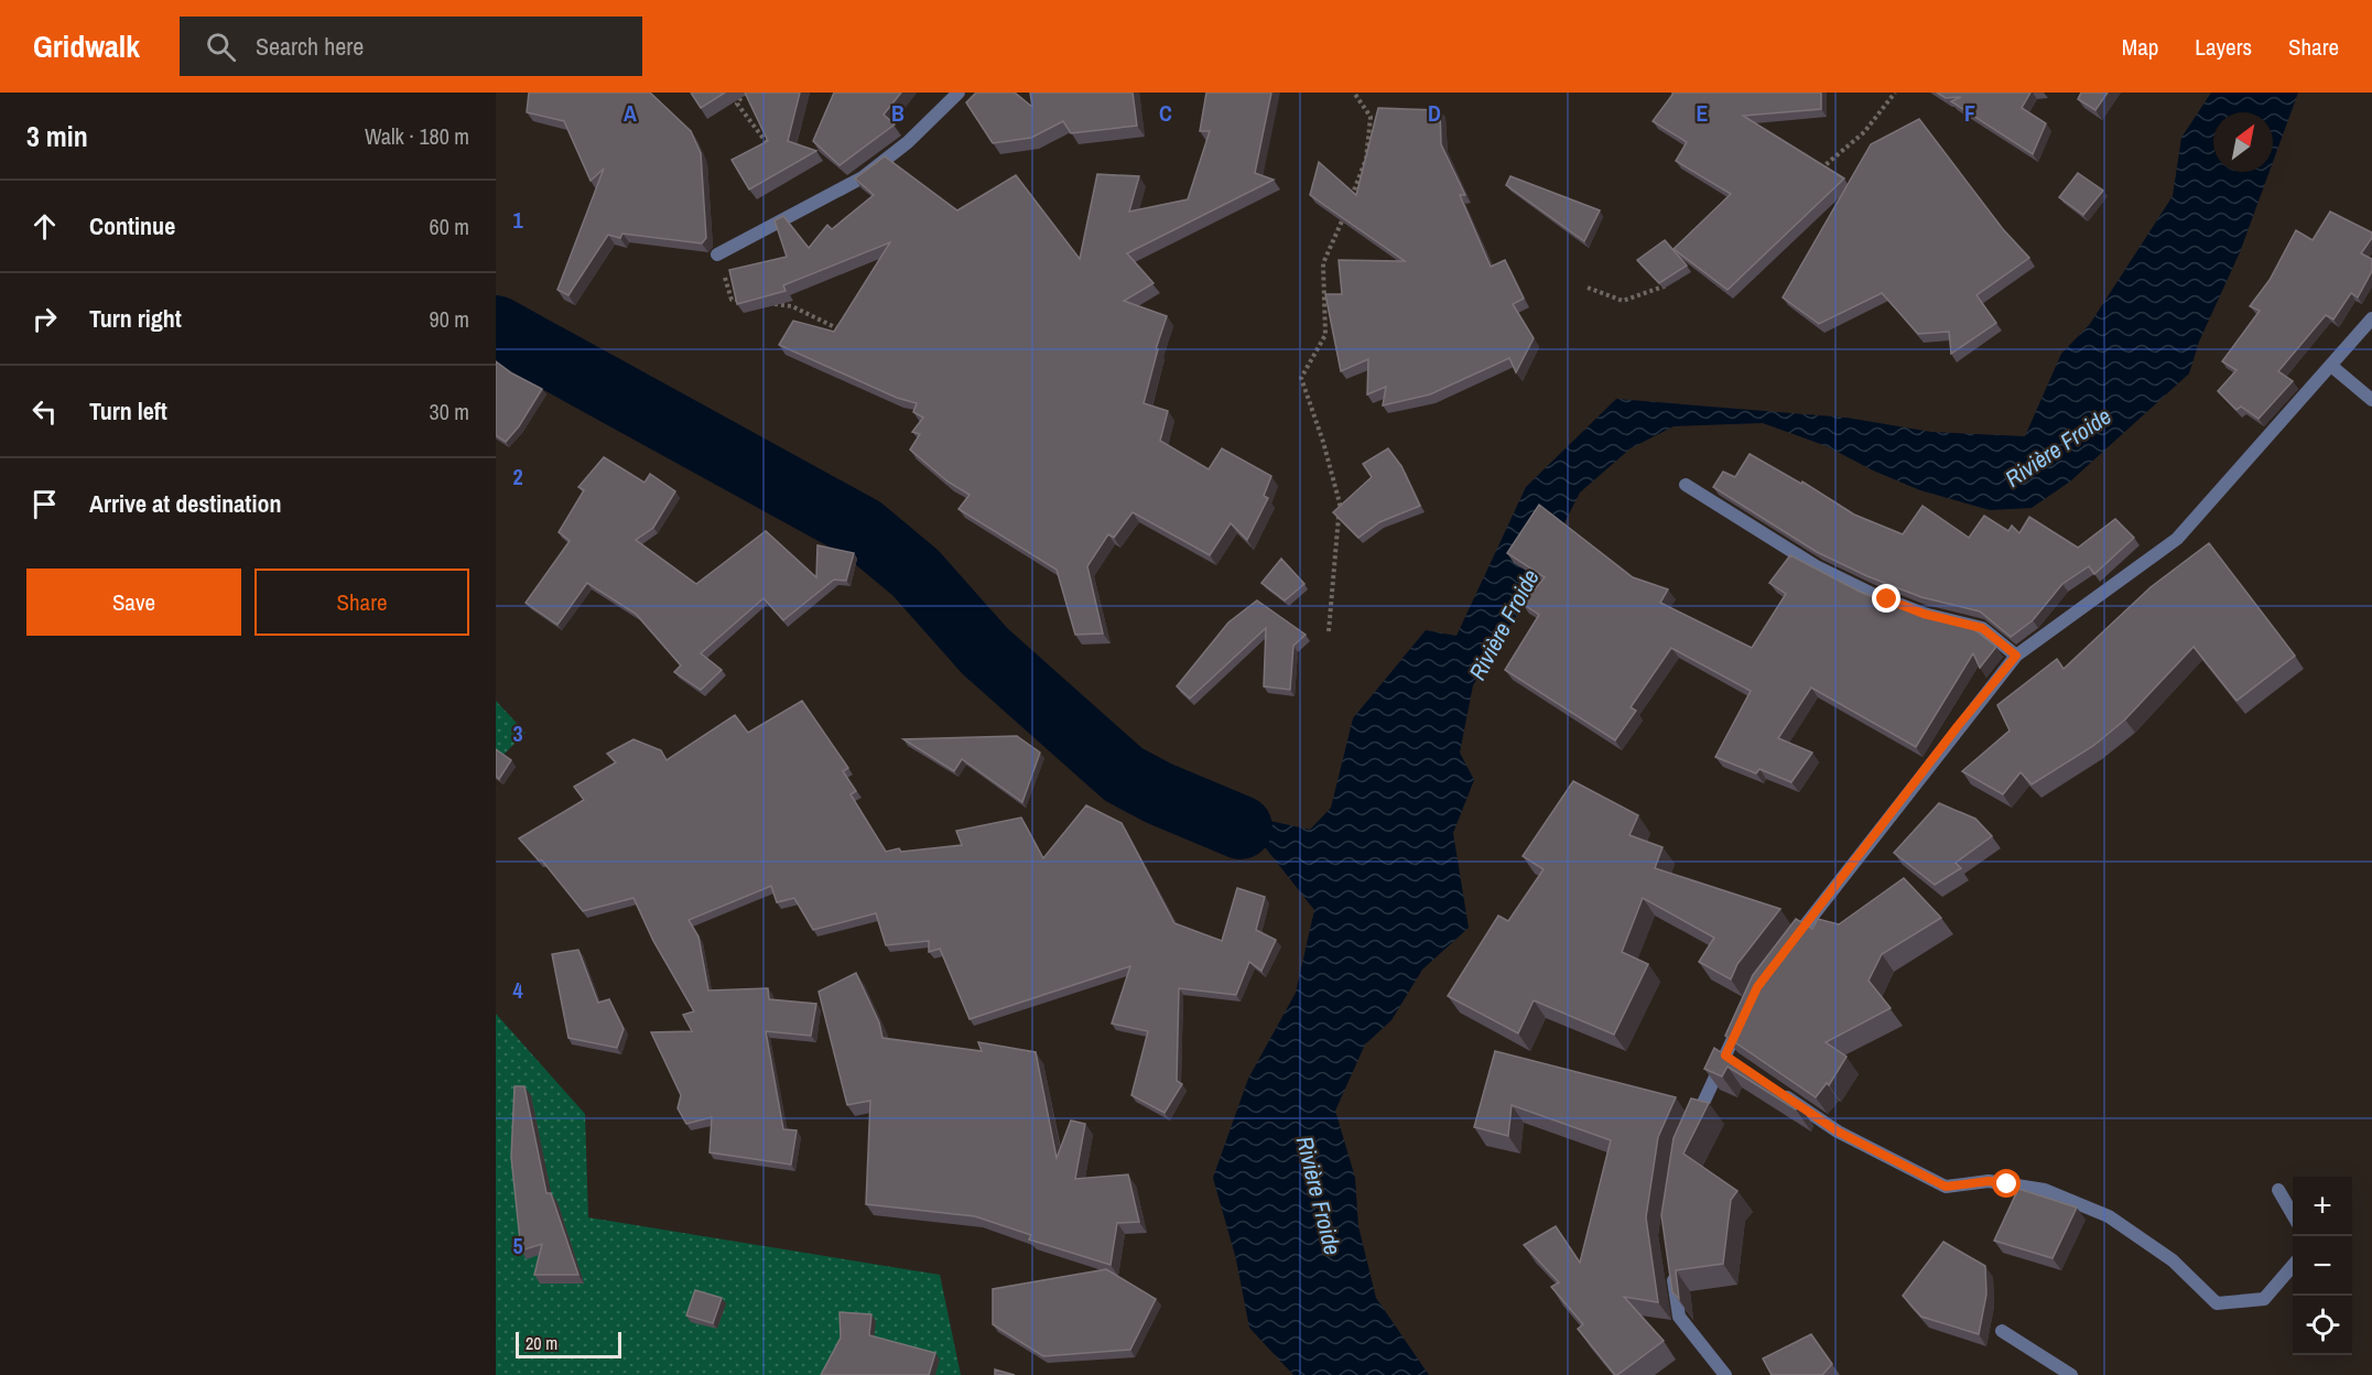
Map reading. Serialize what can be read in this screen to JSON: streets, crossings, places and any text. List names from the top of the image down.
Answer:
{
  "water": ["Rivière Froide"],
  "scale_bar": "20 m",
  "north": "top right",
  "page": {
    "header": "Gridwalk",
    "search": "Search here",
    "nav": ["Map", "Layers", "Share"],
    "heading": ["3 min", "Walk · 180 m"],
    "list": [
      ["Continue", "60 m"],
      ["Turn right", "90 m"],
      ["Turn left", "30 m"],
      "Arrive at destination"
    ],
    "buttons": ["Save", "Share"],
    "map_buttons": ["+", "−"],
    "scale": "20 m"
  },
  "grid": {
    "columns": [
      "A",
      "B",
      "C",
      "D",
      "E",
      "F"
    ],
    "rows": [
      "1",
      "2",
      "3",
      "4",
      "5"
    ]
  }
}
